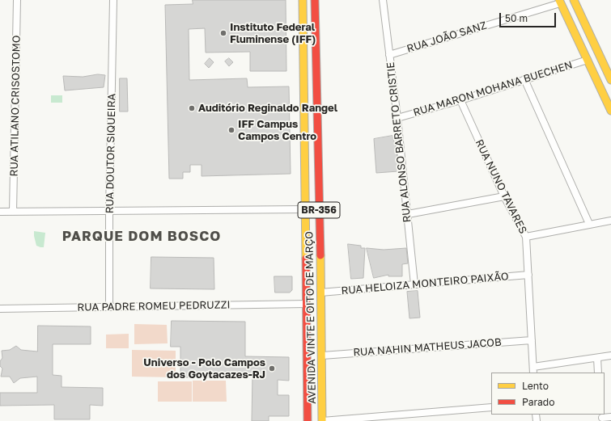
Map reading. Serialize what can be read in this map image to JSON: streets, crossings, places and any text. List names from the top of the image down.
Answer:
{
  "streets": {
    "main road": ["BR-356", "AVENIDA VINTE E OITO DE MARÇO"],
    "street": [
      "RUA JOÃO SANZ",
      "RUA MARON MOHANA BUECHEN",
      "RUA ATILANO CRISOSTOMO",
      "RUA ALONSO BARRETO CRISTIE",
      "RUA DOUTOR SIQUEIRA",
      "RUA NUNO TAVARES",
      "RUA HELOIZA MONTEIRO PAIXÃO",
      "RUA PADRE ROMEU PEDRUZZI",
      "RUA NAHIN MATHEUS JACOB"
    ]
  },
  "crossings": [
    ["RUA JOÃO SANZ", "RUA ALONSO BARRETO CRISTIE"],
    ["RUA MARON MOHANA BUECHEN", "RUA ALONSO BARRETO CRISTIE"],
    ["RUA MARON MOHANA BUECHEN", "RUA NUNO TAVARES"],
    ["RUA ALONSO BARRETO CRISTIE", "RUA HELOIZA MONTEIRO PAIXÃO"],
    ["RUA DOUTOR SIQUEIRA", "RUA PADRE ROMEU PEDRUZZI"],
    ["RUA NUNO TAVARES", "RUA HELOIZA MONTEIRO PAIXÃO"],
    ["RUA NUNO TAVARES", "RUA NAHIN MATHEUS JACOB"],
    ["RUA HELOIZA MONTEIRO PAIXÃO", "AVENIDA VINTE E OITO DE MARÇO"],
    ["RUA PADRE ROMEU PEDRUZZI", "AVENIDA VINTE E OITO DE MARÇO"],
    ["AVENIDA VINTE E OITO DE MARÇO", "RUA NAHIN MATHEUS JACOB"]
  ],
  "districts": ["PARQUE DOM BOSCO"],
  "places": [
    "Instituto Federal Fluminense (IFF)",
    "Auditório Reginaldo Rangel",
    "IFF Campus Campos Centro",
    "Universo - Polo Campos dos Goytacazes-RJ"
  ],
  "legend": ["Lento", "Parado"],
  "scale_bar": "50 m"
}
